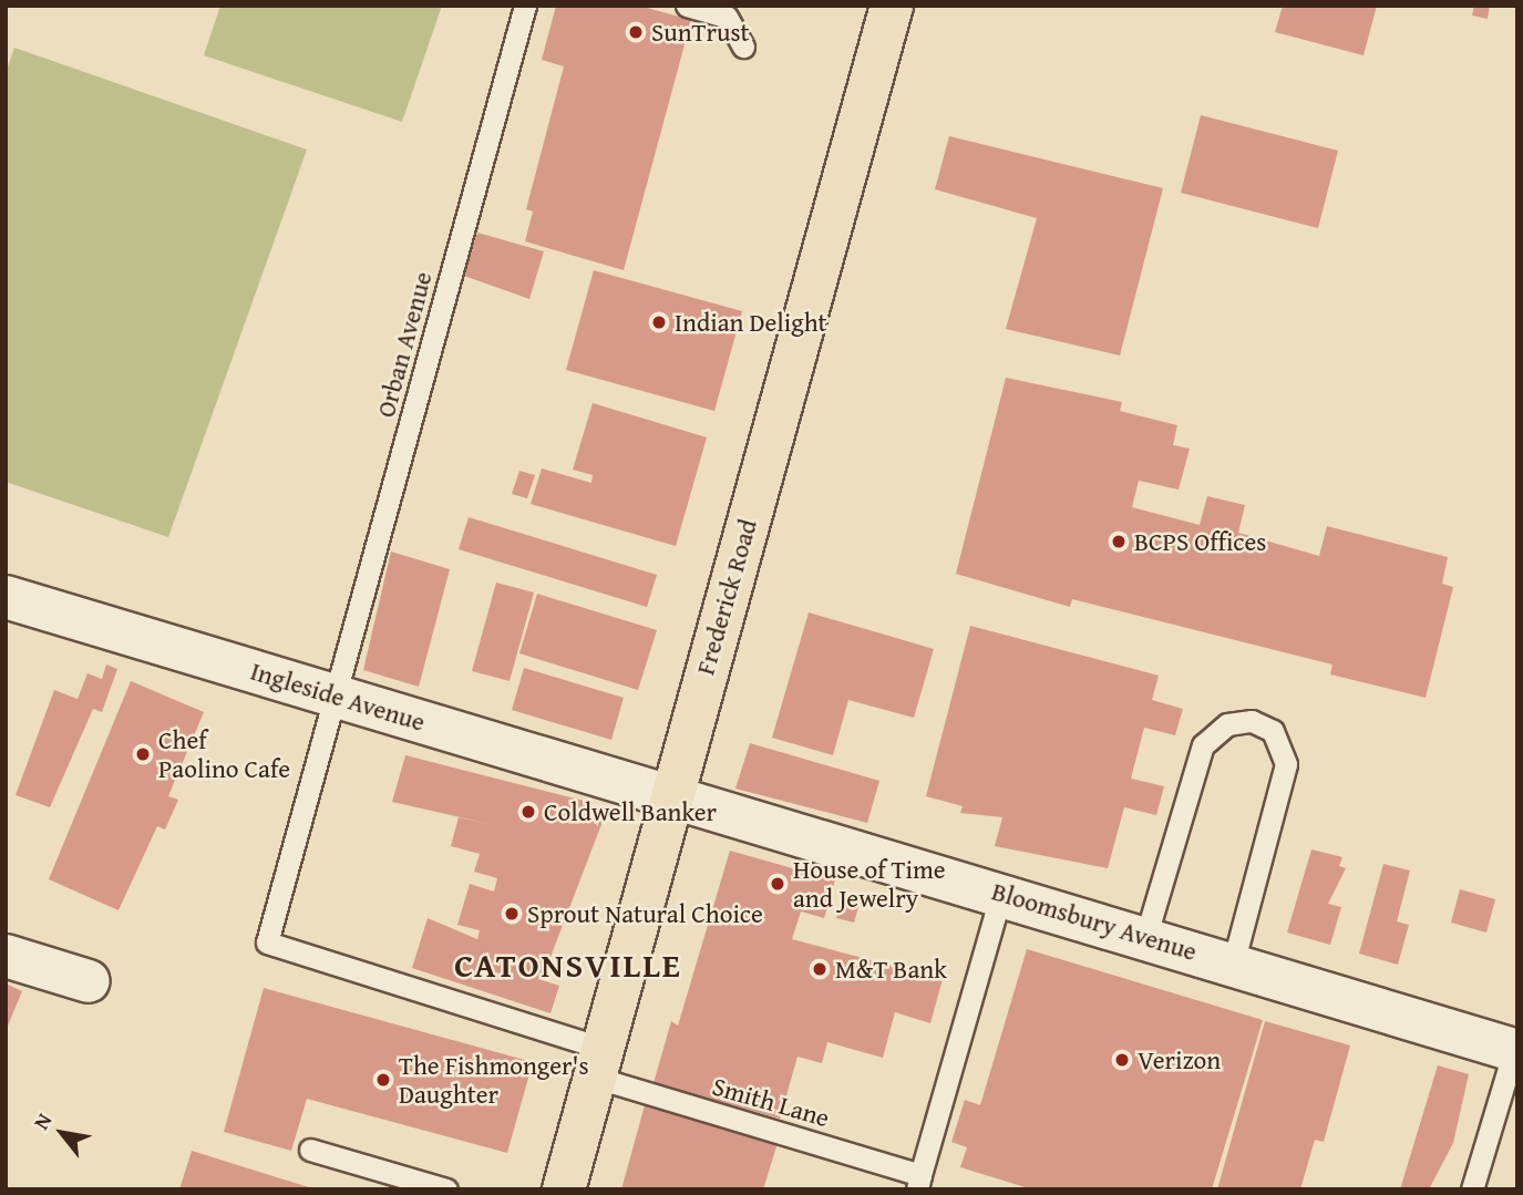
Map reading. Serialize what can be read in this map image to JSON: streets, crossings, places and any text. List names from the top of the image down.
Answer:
{
  "streets": {
    "main road": ["Frederick Road", "Ingleside Avenue", "Bloomsbury Avenue"],
    "lane": ["Orban Avenue", "Smith Lane"]
  },
  "crossings": [
    ["Orban Avenue", "Frederick Road"],
    ["Orban Avenue", "Ingleside Avenue"],
    ["Orban Avenue", "Smith Lane"],
    ["Frederick Road", "Ingleside Avenue"],
    ["Frederick Road", "Bloomsbury Avenue"],
    ["Frederick Road", "Smith Lane"],
    ["Ingleside Avenue", "Bloomsbury Avenue"]
  ],
  "districts": ["CATONSVILLE"],
  "places": [
    "SunTrust",
    "Indian Delight",
    "BCPS Offices",
    "Chef Paolino Cafe",
    "Coldwell Banker",
    "House of Time and Jewelry",
    "Sprout Natural Choice",
    "M&T Bank",
    "Verizon",
    "The Fishmonger's Daughter"
  ],
  "north": "top left"
}
